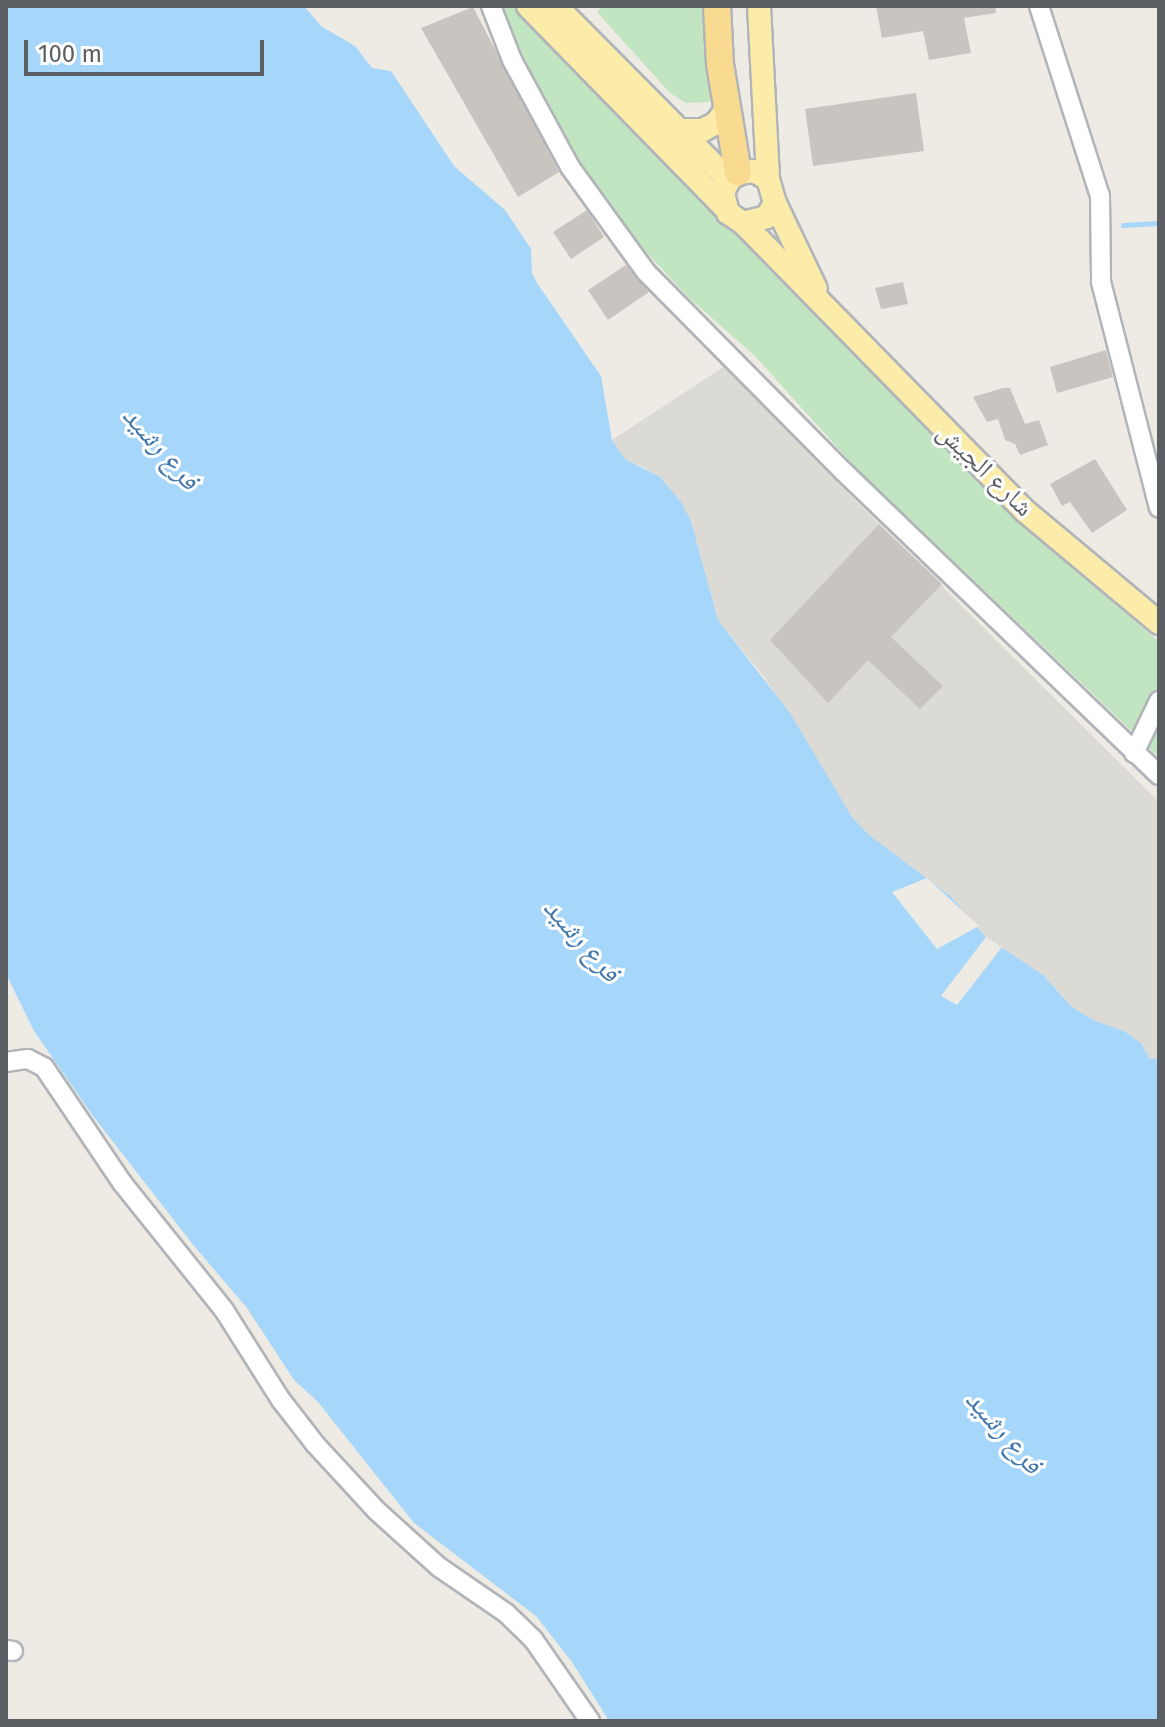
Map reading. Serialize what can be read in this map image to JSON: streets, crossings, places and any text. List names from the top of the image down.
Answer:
{
  "streets": {
    "main road": ["شارع الجيش"]
  },
  "water": ["فرع رشيد"],
  "scale_bar": "100 m"
}
